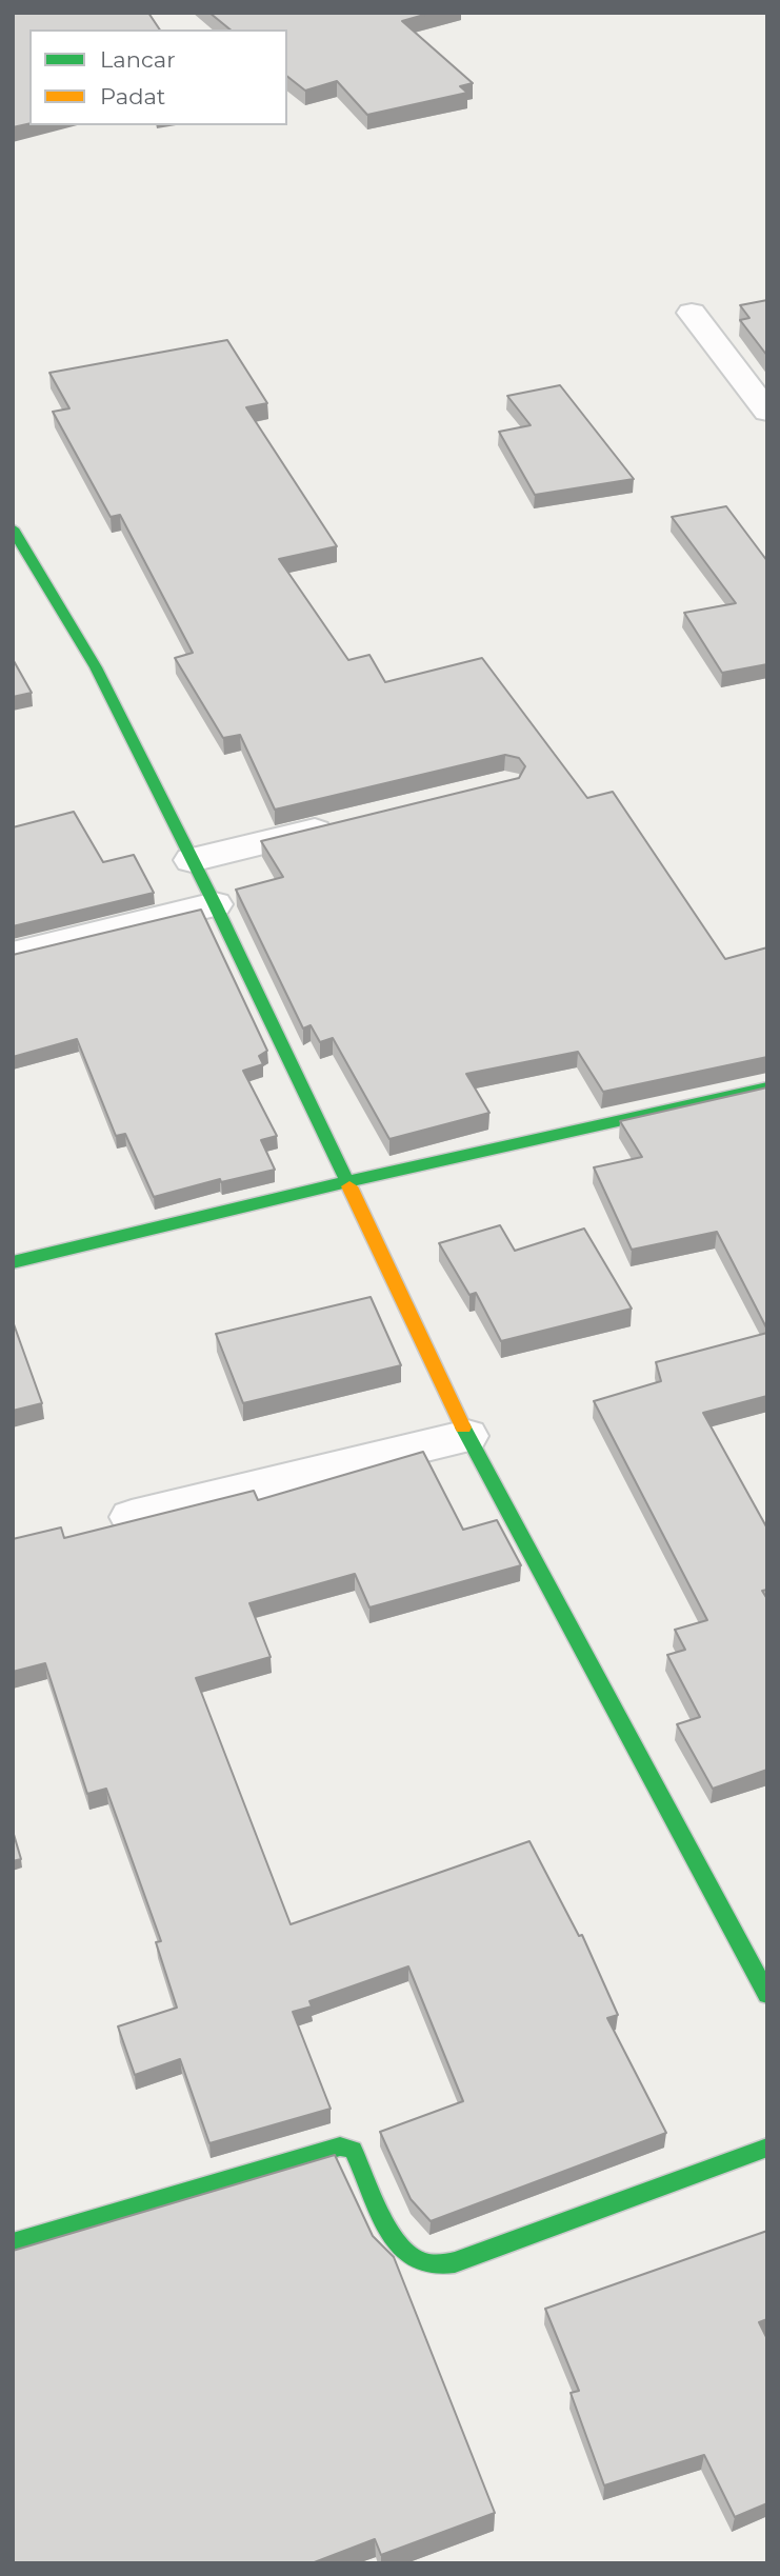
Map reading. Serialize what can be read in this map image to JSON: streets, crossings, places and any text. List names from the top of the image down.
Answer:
{
  "legend": ["Lancar", "Padat"]
}
